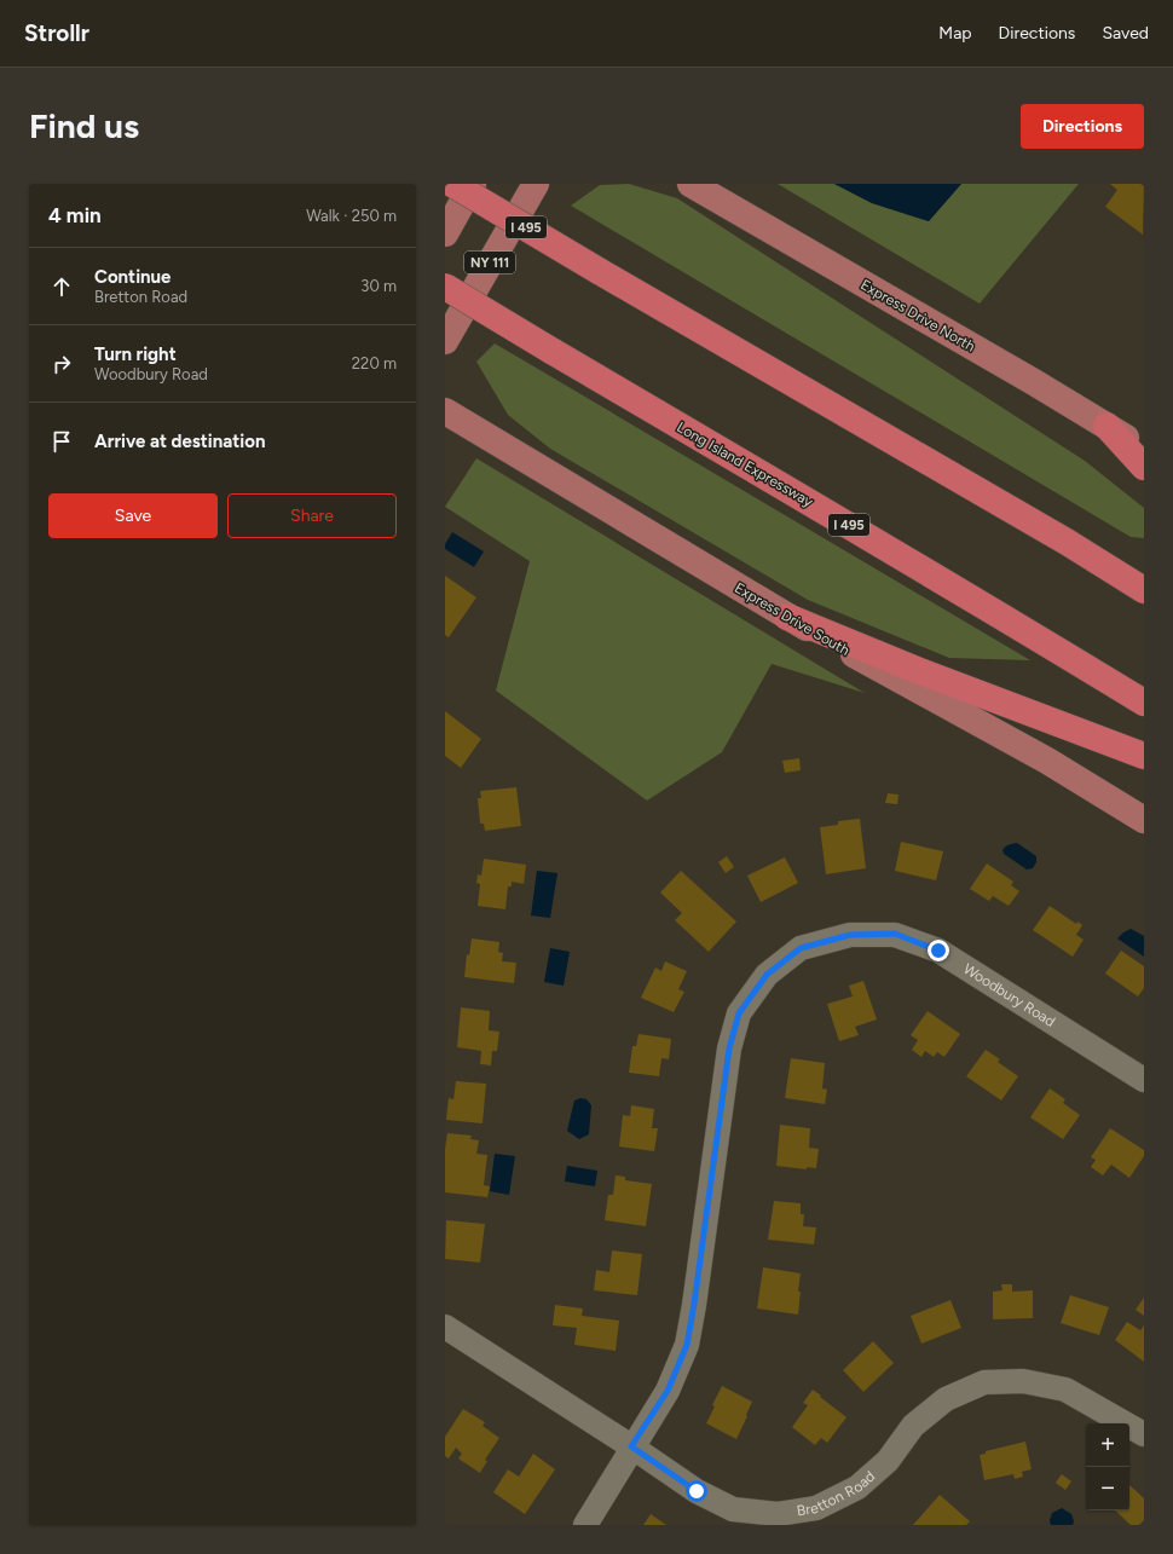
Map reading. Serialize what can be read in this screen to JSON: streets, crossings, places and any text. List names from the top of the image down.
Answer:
{
  "streets": {
    "highway": ["I 495", "Long Island Expressway"],
    "main road": ["NY 111", "Express Drive North", "Express Drive South"],
    "street": ["Woodbury Road", "Bretton Road"]
  },
  "crossings": [
    ["Woodbury Road", "Bretton Road"]
  ],
  "page": {
    "header": "Strollr",
    "nav": ["Map", "Directions", "Saved"],
    "buttons": [
      "Directions",
      ["Save", "Share"]
    ],
    "title": "Find us",
    "heading": ["4 min", "Walk · 250 m"],
    "list": [
      ["Continue", "Bretton Road", "30 m"],
      ["Turn right", "Woodbury Road", "220 m"],
      "Arrive at destination"
    ],
    "map_buttons": ["+", "−"]
  }
}
